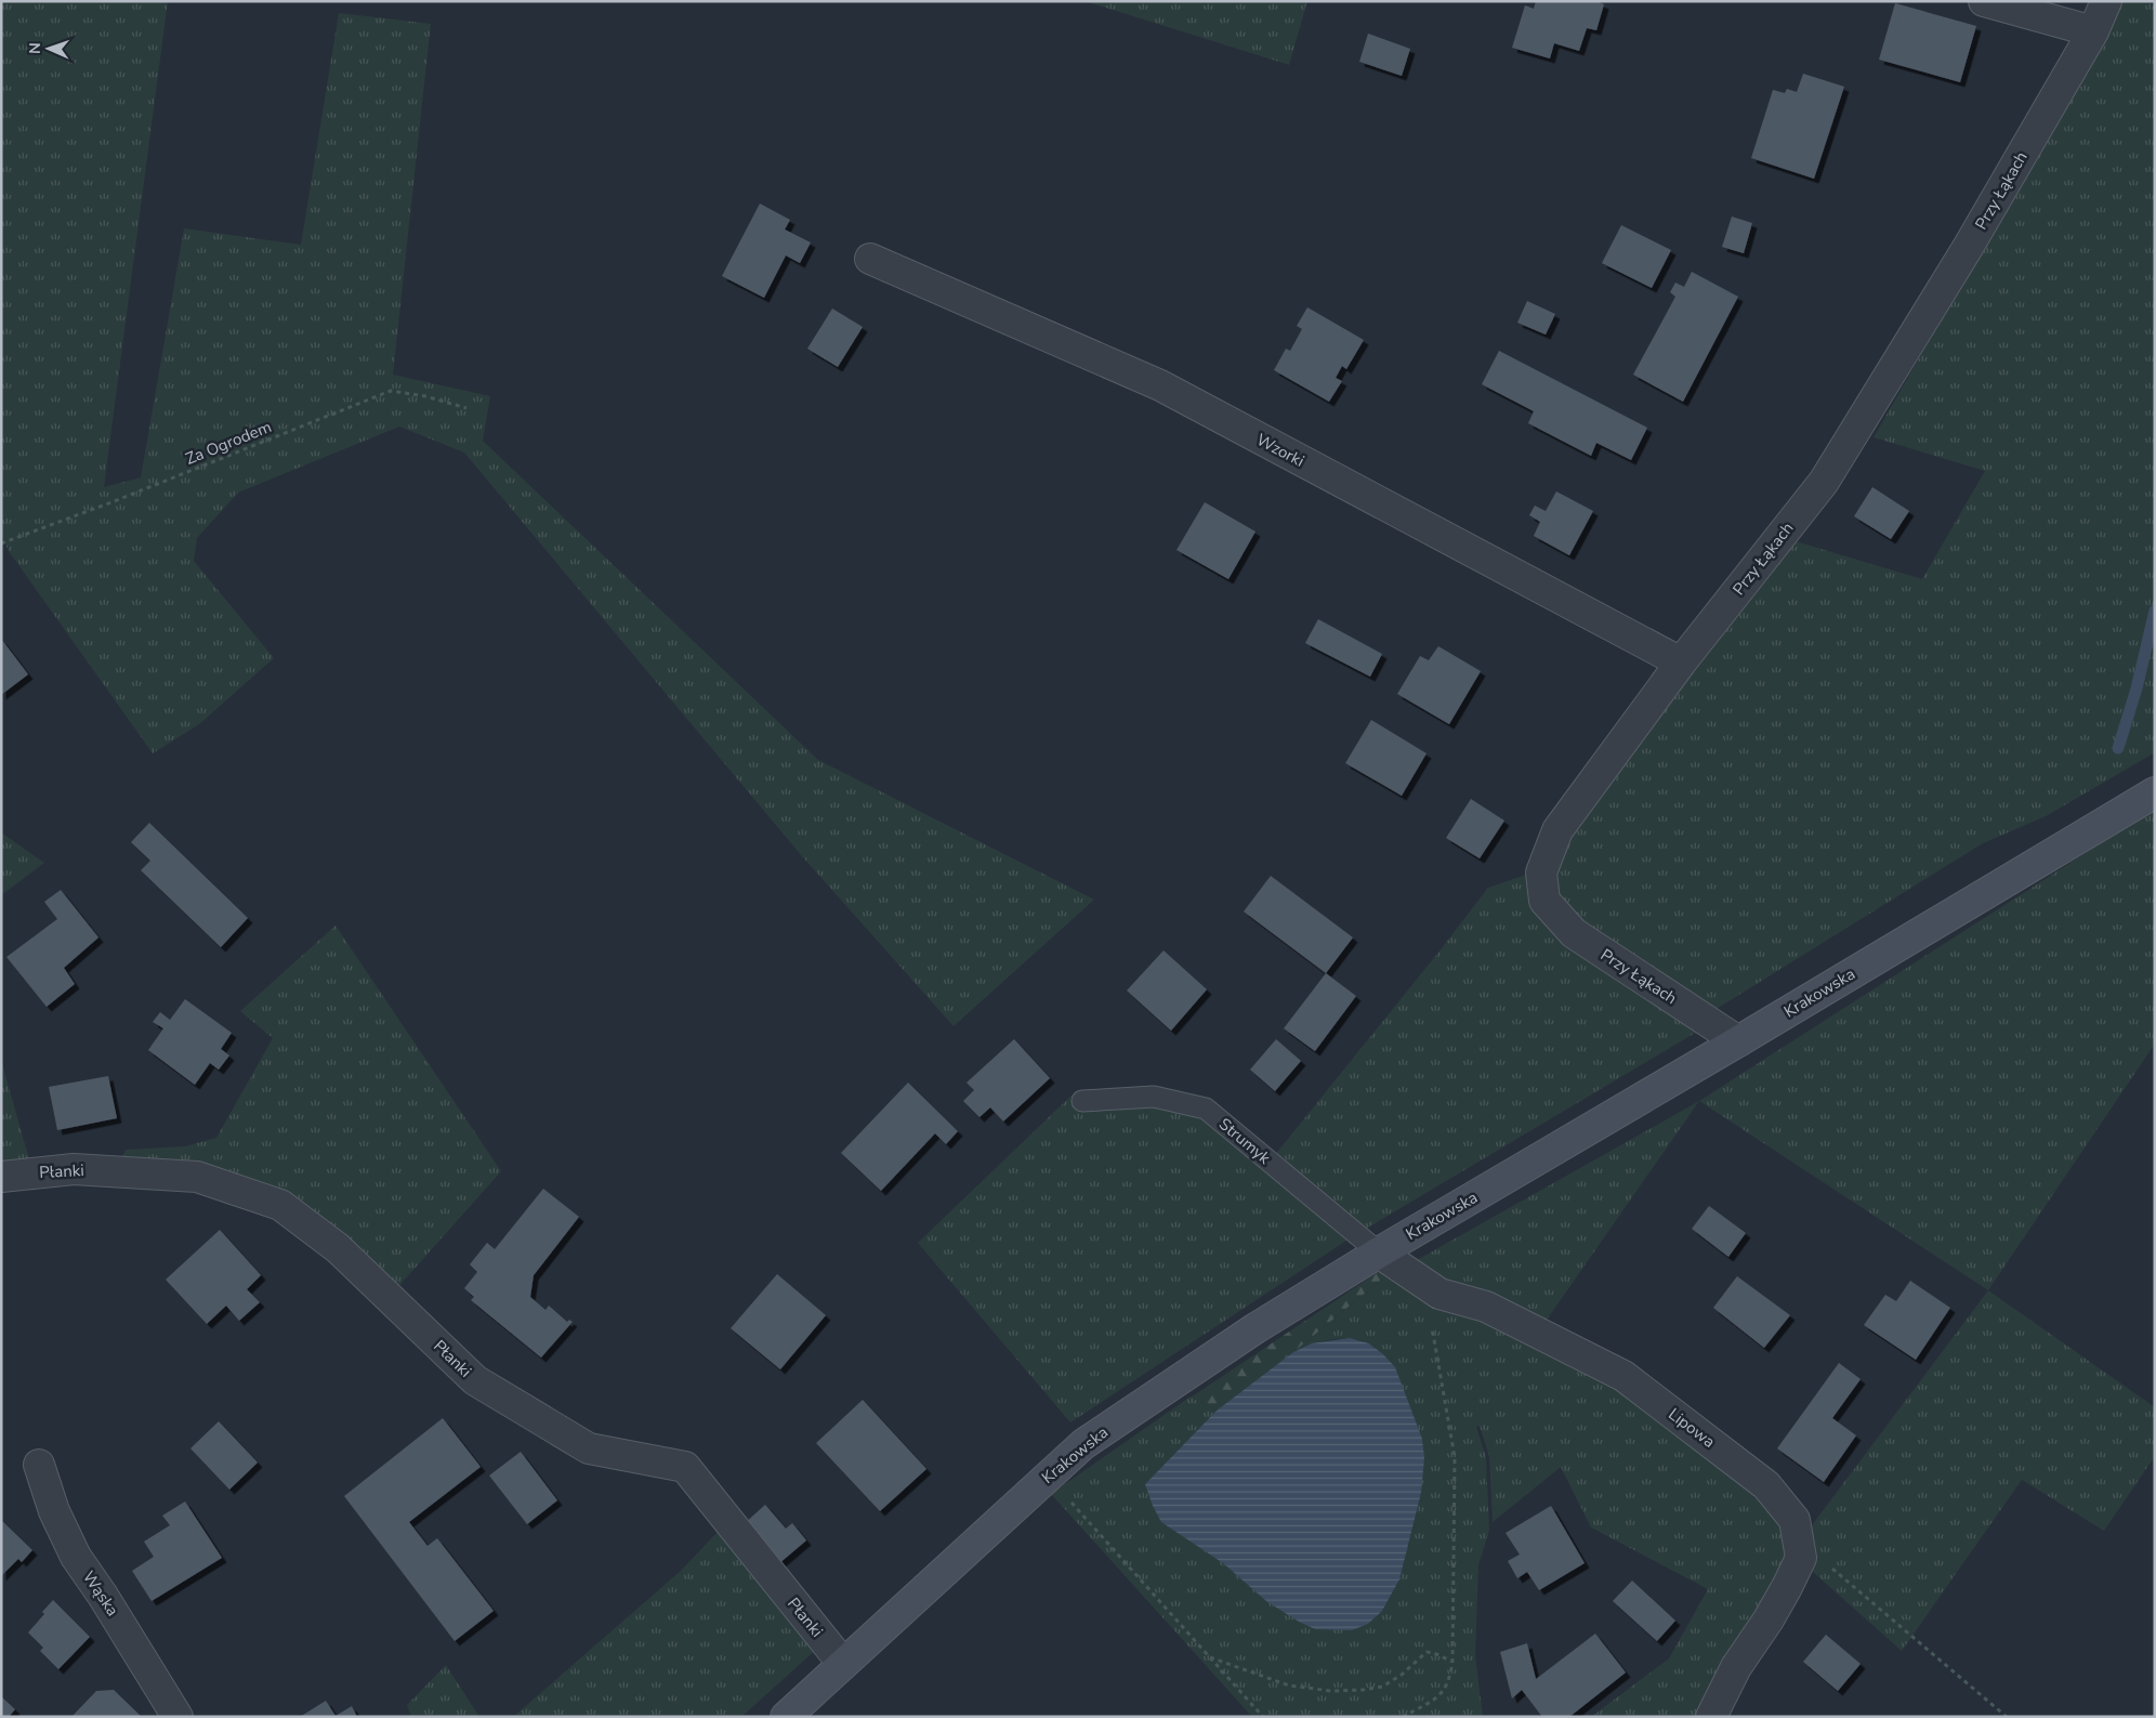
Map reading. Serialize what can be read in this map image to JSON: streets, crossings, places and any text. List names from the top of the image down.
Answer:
{
  "streets": {
    "street": [
      "Przy Łąkach",
      "Wzorki",
      "Krakowska",
      "Płanki",
      "Lipowa",
      "Wąska"
    ],
    "lane": ["Strumyk"],
    "path": ["Za Ogrodem"]
  },
  "crossings": [
    ["Przy Łąkach", "Wzorki"],
    ["Przy Łąkach", "Krakowska"],
    ["Krakowska", "Strumyk"],
    ["Krakowska", "Płanki"],
    ["Krakowska", "Lipowa"],
    ["Strumyk", "Lipowa"]
  ],
  "north": "left"
}
